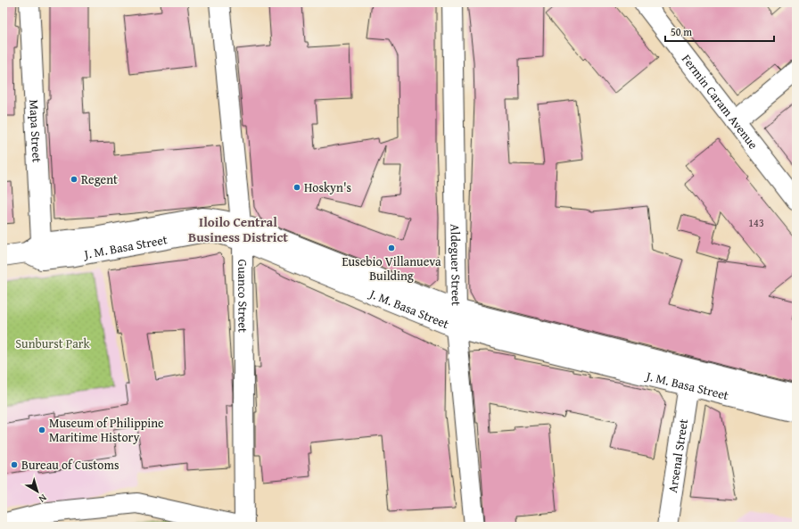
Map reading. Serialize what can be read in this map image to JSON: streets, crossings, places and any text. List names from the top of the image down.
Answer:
{
  "streets": {
    "street": [
      "Fermin Caram Avenue",
      "Mapa Street",
      "J. M. Basa Street",
      "Aldeguer Street",
      "Guanco Street",
      "Arsenal Street"
    ]
  },
  "crossings": [
    ["Mapa Street", "J. M. Basa Street"],
    ["J. M. Basa Street", "Aldeguer Street"],
    ["J. M. Basa Street", "Guanco Street"],
    ["J. M. Basa Street", "Arsenal Street"]
  ],
  "districts": ["Iloilo Central Business District"],
  "parks": ["Sunburst Park"],
  "places": [
    "Regent",
    "Hoskyn's",
    "Eusebio Villanueva Building",
    "Museum of Philippine Maritime History",
    "Bureau of Customs"
  ],
  "house_numbers": ["143"],
  "scale_bar": "50 m",
  "north": "bottom right"
}
